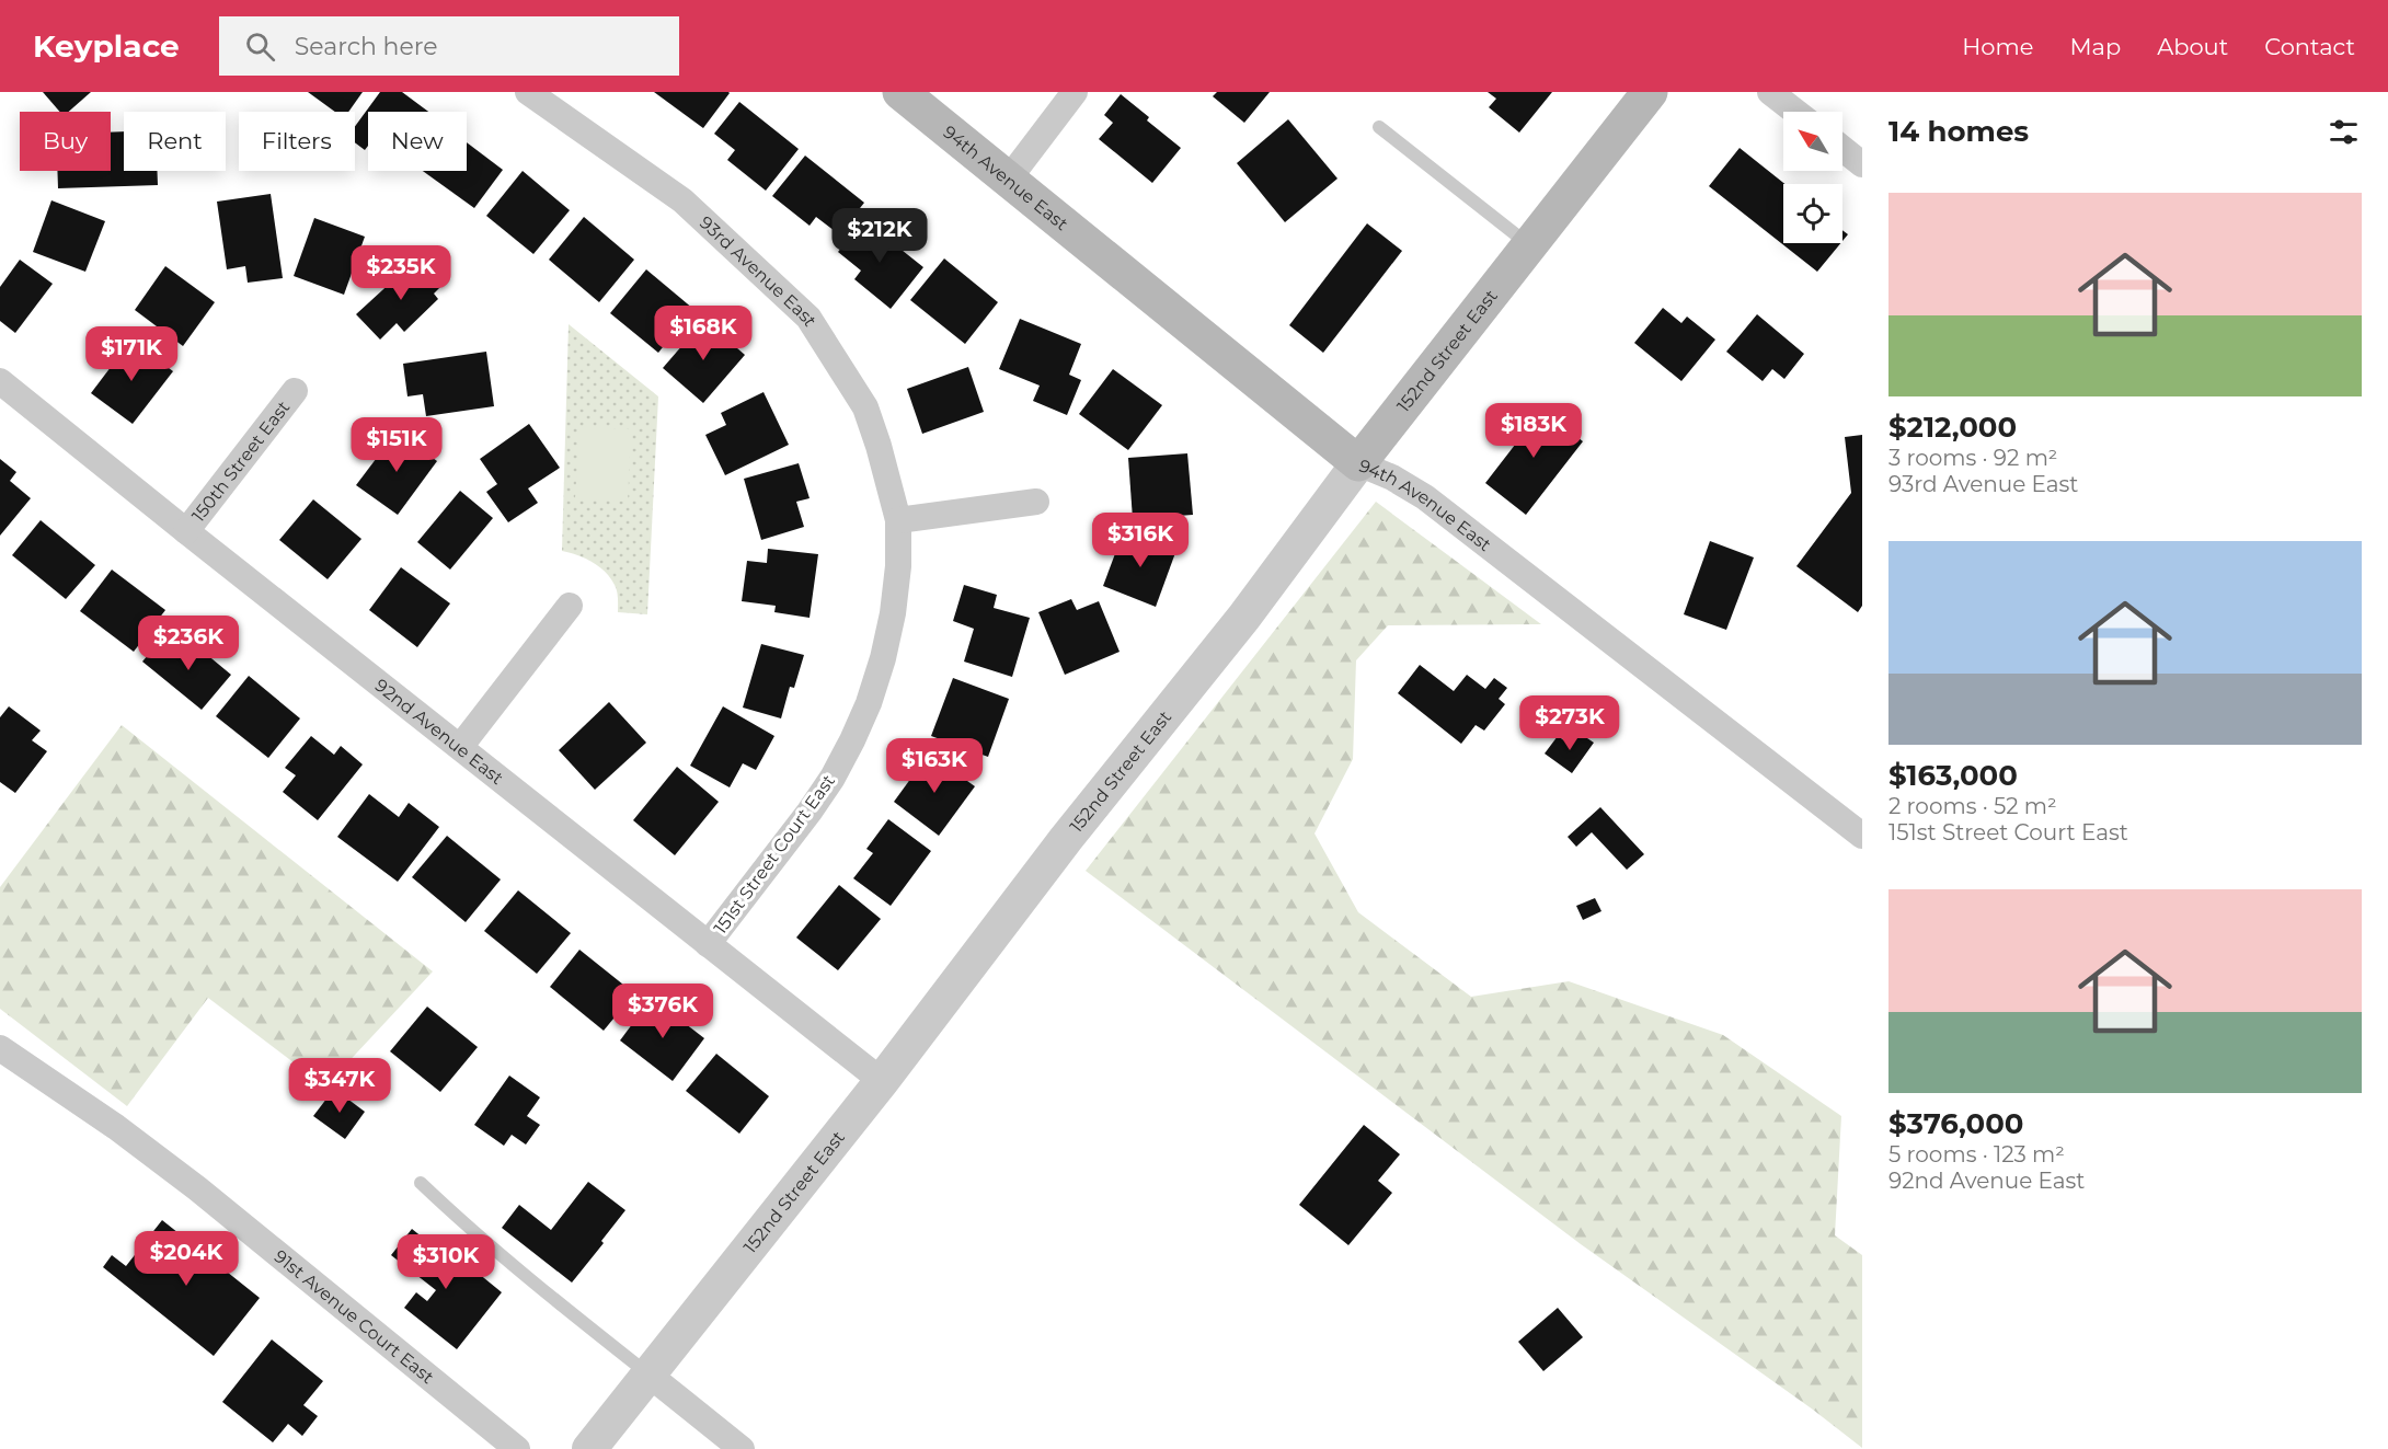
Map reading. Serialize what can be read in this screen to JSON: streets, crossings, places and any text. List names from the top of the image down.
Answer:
{
  "streets": {
    "main road": ["94th Avenue East", "152nd Street East"],
    "street": [
      "93rd Avenue East",
      "150th Street East",
      "92nd Avenue East",
      "151st Street Court East",
      "91st Avenue Court East"
    ]
  },
  "crossings": [
    ["94th Avenue East", "152nd Street East"],
    ["93rd Avenue East", "151st Street Court East"],
    ["152nd Street East", "92nd Avenue East"],
    ["150th Street East", "92nd Avenue East"],
    ["92nd Avenue East", "151st Street Court East"]
  ],
  "north": "top left",
  "page": {
    "header": "Keyplace",
    "search": "Search here",
    "nav": [
      "Home",
      "Map",
      "About",
      "Contact"
    ],
    "heading": "14 homes",
    "chip": [
      "Buy",
      "Rent",
      "Filters",
      "New"
    ],
    "list": [
      {
        "name": "$212,000",
        "note": "3 rooms · 92 m² · 93rd Avenue East"
      },
      {
        "name": "$163,000",
        "note": "2 rooms · 52 m² · 151st Street Court East"
      },
      {
        "name": "$376,000",
        "note": "5 rooms · 123 m² · 92nd Avenue East"
      }
    ],
    "price": [
      "$212K",
      "$235K",
      "$168K",
      "$171K",
      "$183K",
      "$151K",
      "$316K",
      "$236K",
      "$273K",
      "$163K",
      "$376K",
      "$347K",
      "$204K",
      "$310K"
    ]
  }
}
